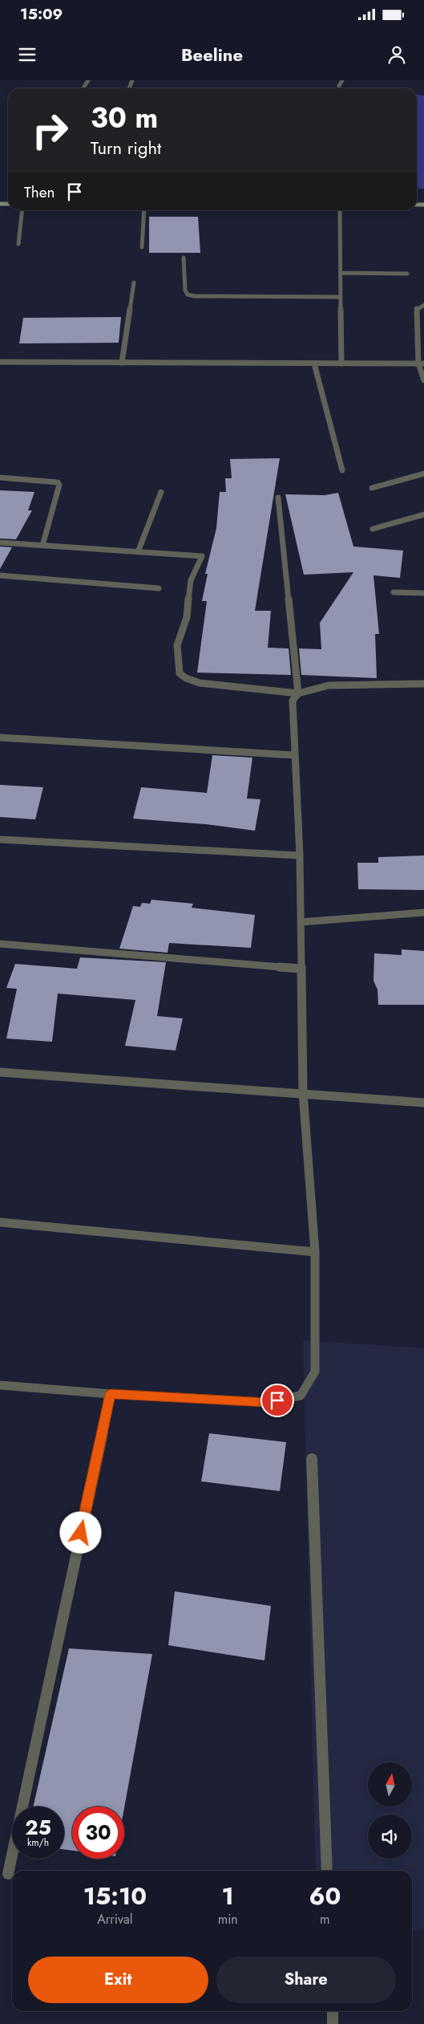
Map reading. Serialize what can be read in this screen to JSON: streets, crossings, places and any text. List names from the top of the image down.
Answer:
{
  "north": "top",
  "page": {
    "status": "15:09",
    "header": "Beeline",
    "turn": ["30 m", "Turn right"],
    "then": "Then",
    "speed": "25 km/h",
    "limit": "30",
    "eta": [
      "15:10",
      "Arrival",
      "1",
      "min",
      "60",
      "m"
    ],
    "buttons": ["Exit", "Share"]
  }
}
